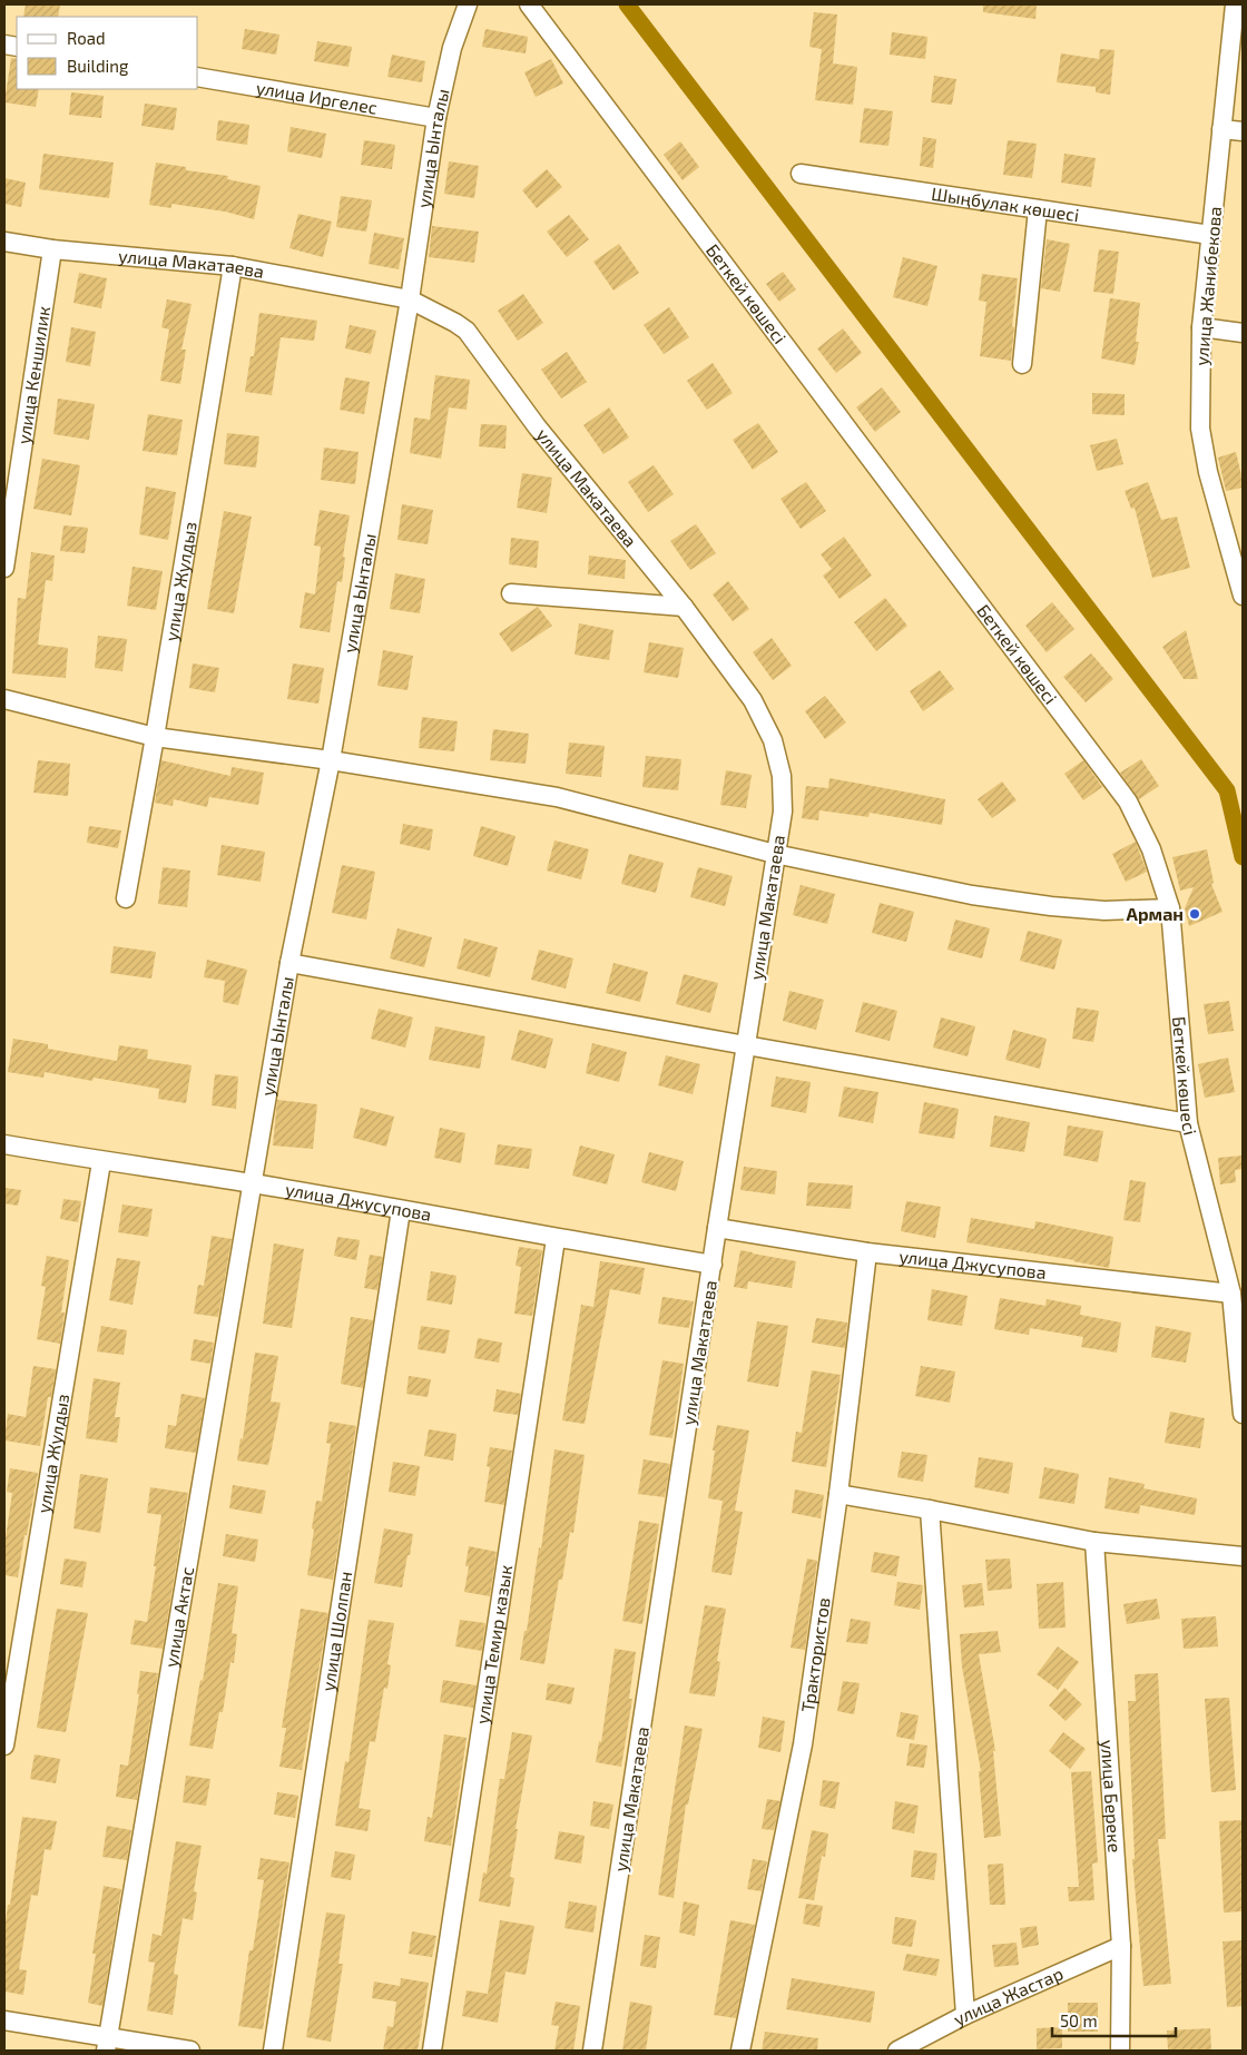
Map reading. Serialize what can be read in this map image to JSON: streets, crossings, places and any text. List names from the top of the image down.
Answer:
{
  "streets": {
    "street": [
      "улица Иргелес",
      "улица Ынталы",
      "Шыңбулак көшесі",
      "улица Макатаева",
      "улица Жанибекова",
      "Беткей көшесі",
      "улица Кеншилик",
      "улица Жулдыз",
      "улица Джусупова",
      "улица Актас",
      "улица Шолпан",
      "улица Темир казык",
      "Трактористов",
      "улица Береке",
      "улица Жастар"
    ]
  },
  "crossings": [
    ["улица Иргелес", "улица Ынталы"],
    ["улица Ынталы", "улица Макатаева"],
    ["улица Ынталы", "улица Джусупова"],
    ["улица Ынталы", "улица Актас"],
    ["Шыңбулак көшесі", "улица Жанибекова"],
    ["улица Макатаева", "улица Кеншилик"],
    ["улица Макатаева", "улица Жулдыз"],
    ["улица Макатаева", "улица Джусупова"],
    ["Беткей көшесі", "улица Джусупова"],
    ["улица Жулдыз", "улица Джусупова"],
    ["улица Джусупова", "улица Актас"],
    ["улица Джусупова", "улица Шолпан"],
    ["улица Джусупова", "улица Темир казык"],
    ["улица Джусупова", "Трактористов"],
    ["улица Береке", "улица Жастар"]
  ],
  "places": ["Арман"],
  "legend": ["Road", "Building"],
  "scale_bar": "50 m"
}
